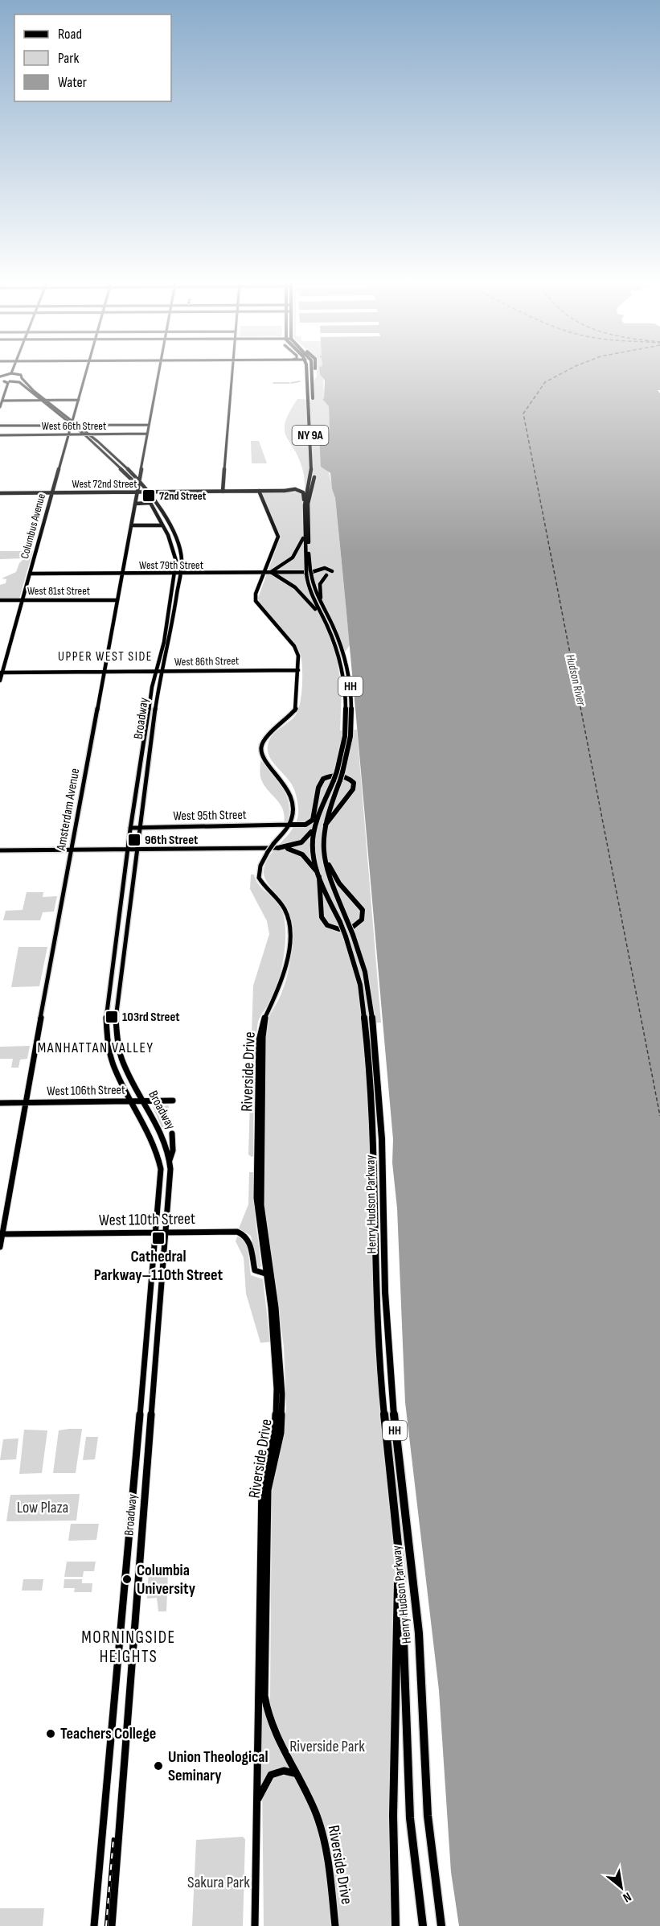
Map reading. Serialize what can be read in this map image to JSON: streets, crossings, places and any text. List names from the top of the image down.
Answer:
{
  "streets": {
    "highway": ["NY 9A", "HH", "Henry Hudson Parkway"],
    "main road": [
      "West 66th Street",
      "West 72nd Street",
      "Columbus Avenue",
      "West 79th Street",
      "West 81st Street",
      "West 86th Street",
      "Broadway",
      "Amsterdam Avenue",
      "West 95th Street",
      "Riverside Drive",
      "West 106th Street",
      "West 110th Street"
    ]
  },
  "crossings": [
    ["West 66th Street", "Columbus Avenue"],
    ["West 66th Street", "Broadway"],
    ["West 66th Street", "Amsterdam Avenue"],
    ["NY 9A", "Henry Hudson Parkway"],
    ["West 72nd Street", "Columbus Avenue"],
    ["West 72nd Street", "Broadway"],
    ["West 72nd Street", "Amsterdam Avenue"],
    ["Columbus Avenue", "West 79th Street"],
    ["Columbus Avenue", "West 81st Street"],
    ["Columbus Avenue", "West 86th Street"],
    ["West 79th Street", "Broadway"],
    ["West 79th Street", "Amsterdam Avenue"],
    ["West 79th Street", "Henry Hudson Parkway"],
    ["West 81st Street", "Amsterdam Avenue"],
    ["West 86th Street", "Broadway"],
    ["West 86th Street", "Amsterdam Avenue"],
    ["Broadway", "Amsterdam Avenue"],
    ["Broadway", "West 95th Street"],
    ["Broadway", "West 106th Street"],
    ["Broadway", "West 110th Street"],
    ["Amsterdam Avenue", "West 106th Street"],
    ["Amsterdam Avenue", "West 110th Street"],
    ["West 95th Street", "Riverside Drive"],
    ["Riverside Drive", "West 110th Street"]
  ],
  "districts": ["UPPER WEST SIDE", "MANHATTAN VALLEY", "MORNINGSIDE HEIGHTS"],
  "water": ["Hudson River"],
  "parks": ["Low Plaza", "Riverside Park", "Sakura Park"],
  "places": {
    "transit": [
      "72nd Street",
      "96th Street",
      "103rd Street",
      "Cathedral Parkway–110th Street"
    ],
    "other": ["Columbia University", "Teachers College", "Union Theological Seminary"]
  },
  "legend": ["Road", "Park", "Water"],
  "north": "bottom right"
}
